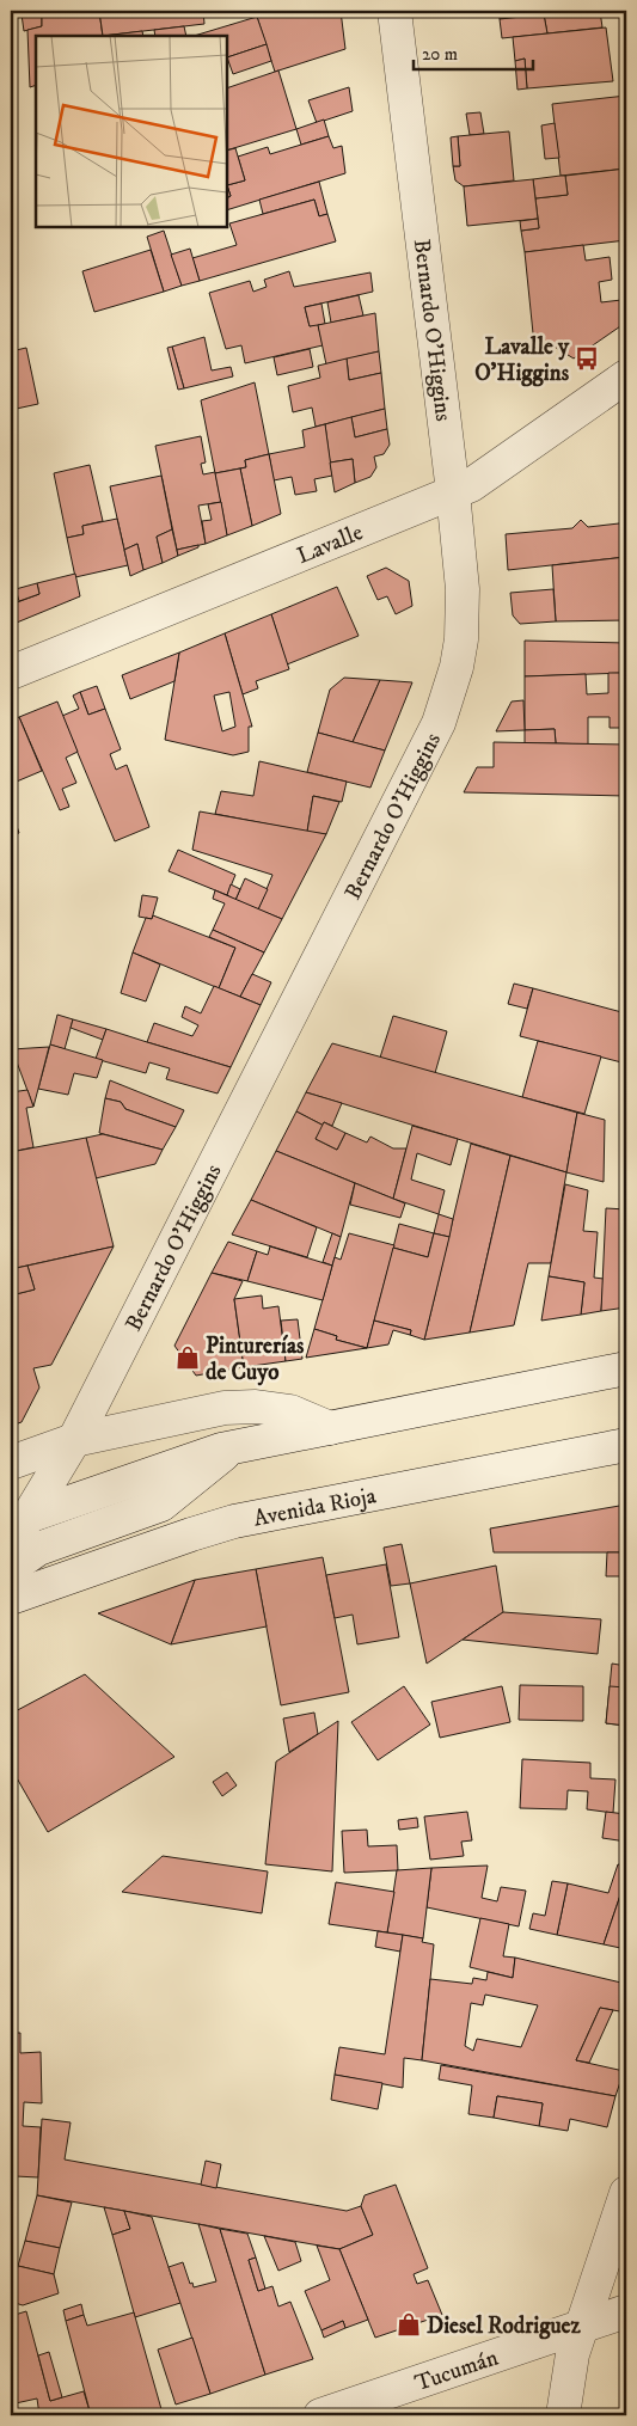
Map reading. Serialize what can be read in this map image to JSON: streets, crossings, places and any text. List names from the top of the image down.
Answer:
{
  "streets": {
    "street": [
      "Bernardo O'Higgins",
      "Lavalle",
      "Avenida Rioja",
      "Tucumán"
    ]
  },
  "crossings": [
    ["Bernardo O'Higgins", "Lavalle"]
  ],
  "places": {
    "bus stop": ["Lavalle y O'Higgins"],
    "shop": ["Pinturerías de Cuyo", "Diesel Rodriguez"]
  },
  "scale_bar": "20 m"
}
